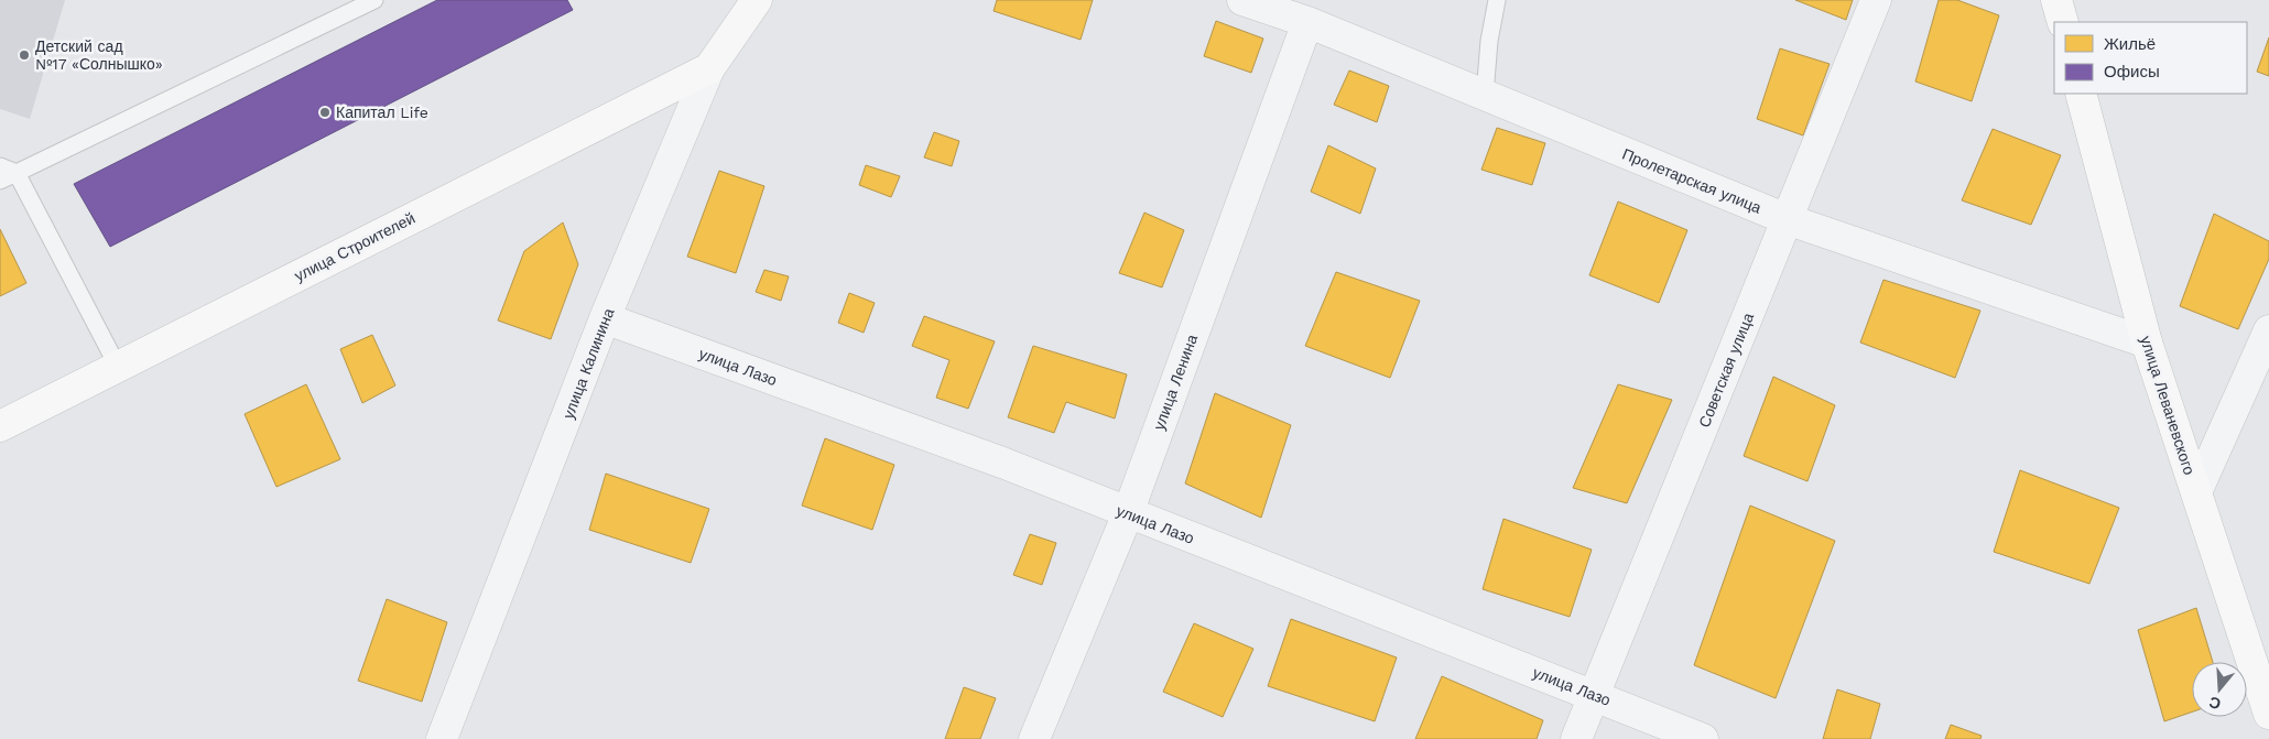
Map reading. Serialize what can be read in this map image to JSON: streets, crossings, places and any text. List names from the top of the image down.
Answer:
{
  "streets": {
    "main road": ["улица Строителей", "улица Калинина", "улица Леваневского"],
    "street": [
      "Пролетарская улица",
      "улица Лазо",
      "Советская улица",
      "улица Ленина"
    ]
  },
  "crossings": [
    ["Пролетарская улица", "Советская улица"],
    ["Пролетарская улица", "улица Ленина"],
    ["Пролетарская улица", "улица Леваневского"],
    ["улица Строителей", "улица Калинина"],
    ["улица Калинина", "улица Лазо"],
    ["улица Лазо", "Советская улица"],
    ["улица Лазо", "улица Ленина"]
  ],
  "places": ["Детский сад №17 «Солнышко»", "Капитал Life"],
  "legend": ["Жильё", "Офисы"],
  "north": "bottom"
}
